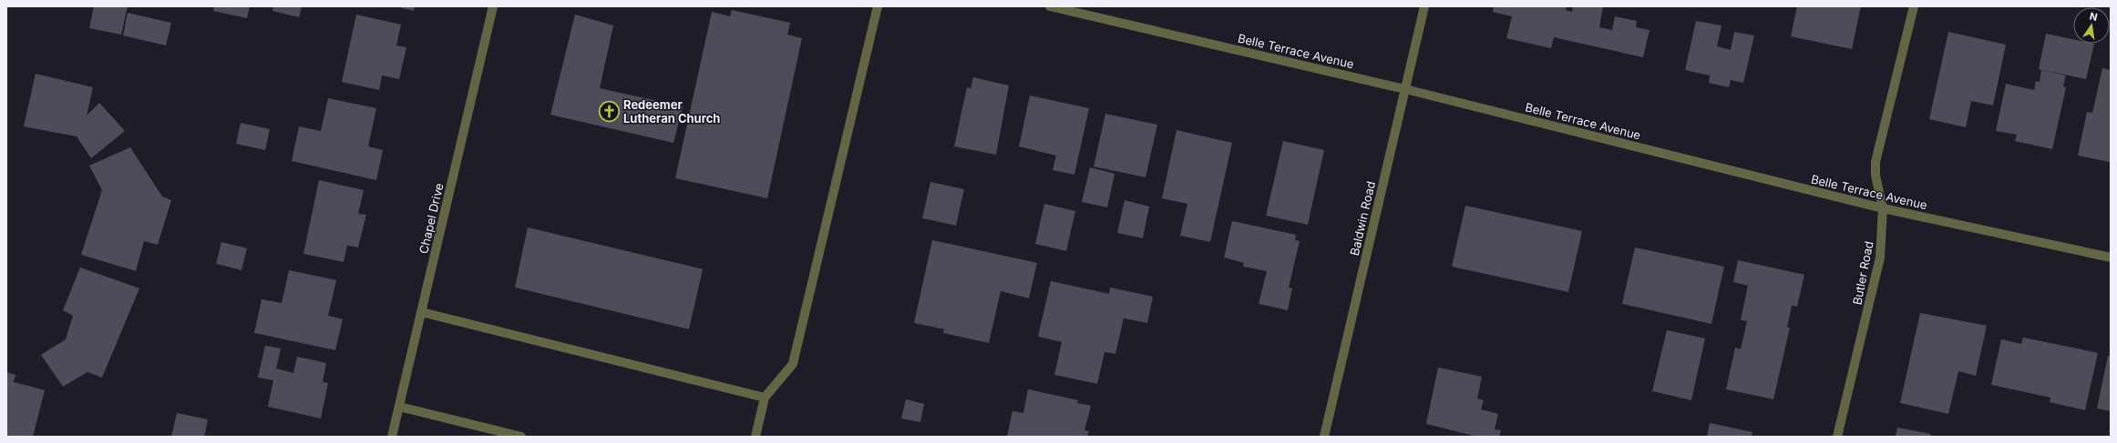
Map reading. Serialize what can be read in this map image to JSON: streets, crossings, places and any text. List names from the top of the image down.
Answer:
{
  "streets": {
    "street": [
      "Belle Terrace Avenue",
      "Chapel Drive",
      "Baldwin Road",
      "Butler Road"
    ]
  },
  "crossings": [
    ["Belle Terrace Avenue", "Baldwin Road"],
    ["Belle Terrace Avenue", "Butler Road"]
  ],
  "places": {
    "church": ["Redeemer Lutheran Church"]
  },
  "north": "top"
}
